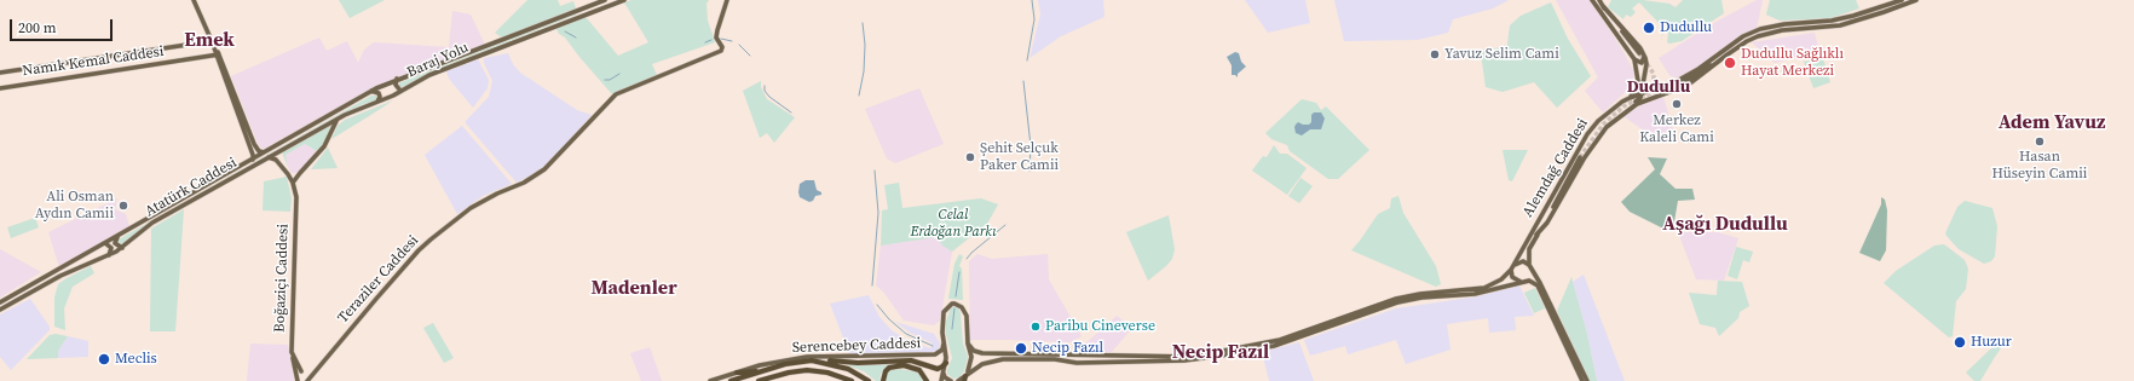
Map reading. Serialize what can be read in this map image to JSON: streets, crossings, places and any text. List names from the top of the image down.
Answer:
{
  "streets": {
    "main road": [
      "Baraj Yolu",
      "Namık Kemal Caddesi",
      "Alemdağ Caddesi",
      "Atatürk Caddesi",
      "Boğaziçi Caddesi",
      "Teraziler Caddesi",
      "Serencebey Caddesi"
    ]
  },
  "crossings": [
    ["Baraj Yolu", "Atatürk Caddesi"]
  ],
  "districts": [
    "Emek",
    "Dudullu",
    "Adem Yavuz",
    "Aşağı Dudullu",
    "Madenler",
    "Necip Fazıl"
  ],
  "parks": ["Celal Erdoğan Parkı"],
  "places": [
    "Dudullu",
    "Yavuz Selim Cami",
    "Dudullu Sağlıklı Hayat Merkezi",
    "Merkez Kaleli Cami",
    "Hasan Hüseyin Camii",
    "Şehit Selçuk Paker Camii",
    "Ali Osman Aydın Camii",
    "Paribu Cineverse",
    "Huzur",
    "Necip Fazıl",
    "Meclis"
  ],
  "scale_bar": "200 m"
}
